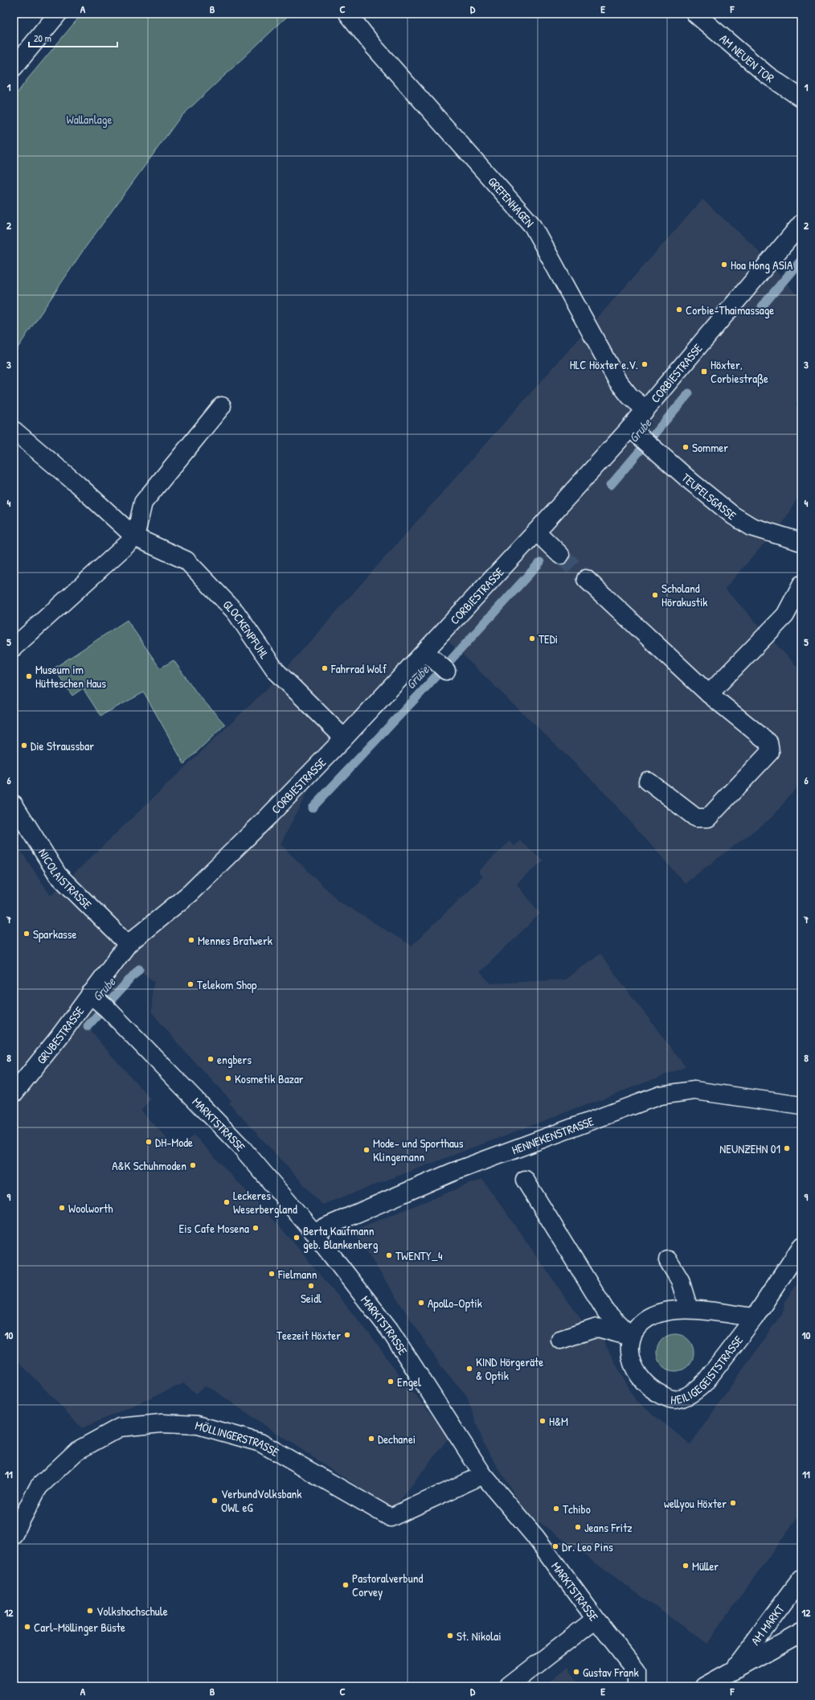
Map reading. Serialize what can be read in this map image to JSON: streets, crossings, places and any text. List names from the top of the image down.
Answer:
{
  "streets": {
    "street": [
      "AM NEUEN TOR",
      "GREFENHAGEN",
      "CORBIESTRASSE",
      "TEUFELSGASSE",
      "GLOCKENPFUHL",
      "NICOLAISTRASSE",
      "GRUBESTRASSE",
      "MARKTSTRASSE",
      "HENNEKENSTRASSE",
      "HEILIGEGEISTSTRASSE",
      "MÖLLINGERSTRASSE",
      "AM MARKT"
    ]
  },
  "crossings": [
    ["GREFENHAGEN", "CORBIESTRASSE"],
    ["CORBIESTRASSE", "TEUFELSGASSE"],
    ["CORBIESTRASSE", "GLOCKENPFUHL"],
    ["CORBIESTRASSE", "NICOLAISTRASSE"],
    ["CORBIESTRASSE", "GRUBESTRASSE"],
    ["NICOLAISTRASSE", "GRUBESTRASSE"],
    ["GRUBESTRASSE", "MARKTSTRASSE"],
    ["MARKTSTRASSE", "HENNEKENSTRASSE"],
    ["MARKTSTRASSE", "MÖLLINGERSTRASSE"]
  ],
  "water": ["Grube"],
  "parks": ["Wallanlage"],
  "places": {
    "other": [
      "Hoa Hong ASIA",
      "Corbie-Thaimassage",
      "HLC Höxter e.V.",
      "Sommer",
      "Scholand Hörakustik",
      "TEDi",
      "Fahrrad Wolf",
      "Museum im Hütteschen Haus",
      "Die Straussbar",
      "Sparkasse",
      "Mennes Bratwerk",
      "Telekom Shop",
      "engbers",
      "Kosmetik Bazar",
      "DH-Mode",
      "NEUNZEHN 01",
      "Mode- und Sporthaus Klingemann",
      "A&K Schuhmoden",
      "Leckeres Weserbergland",
      "Woolworth",
      "Eis Cafe Mosena",
      "Berta Kaufmann geb. Blankenberg",
      "TWENTY_4",
      "Fielmann",
      "Seidl",
      "Apollo-Optik",
      "Teezeit Höxter",
      "KIND Hörgeräte & Optik",
      "Engel",
      "H&M",
      "Dechanei",
      "VerbundVolksbank OWL eG",
      "wellyou Höxter",
      "Tchibo",
      "Jeans Fritz",
      "Dr. Leo Pins",
      "Müller",
      "Pastoralverbund Corvey",
      "Volkshochschule",
      "Carl-Möllinger Büste",
      "St. Nikolai",
      "Gustav Frank"
    ],
    "transit": ["Höxter, Corbiestraße"]
  },
  "scale_bar": "20 m",
  "grid": {
    "columns": [
      "A",
      "B",
      "C",
      "D",
      "E",
      "F"
    ],
    "rows": [
      "1",
      "2",
      "3",
      "4",
      "5",
      "6",
      "7",
      "8",
      "9",
      "10",
      "11",
      "12"
    ]
  }
}
